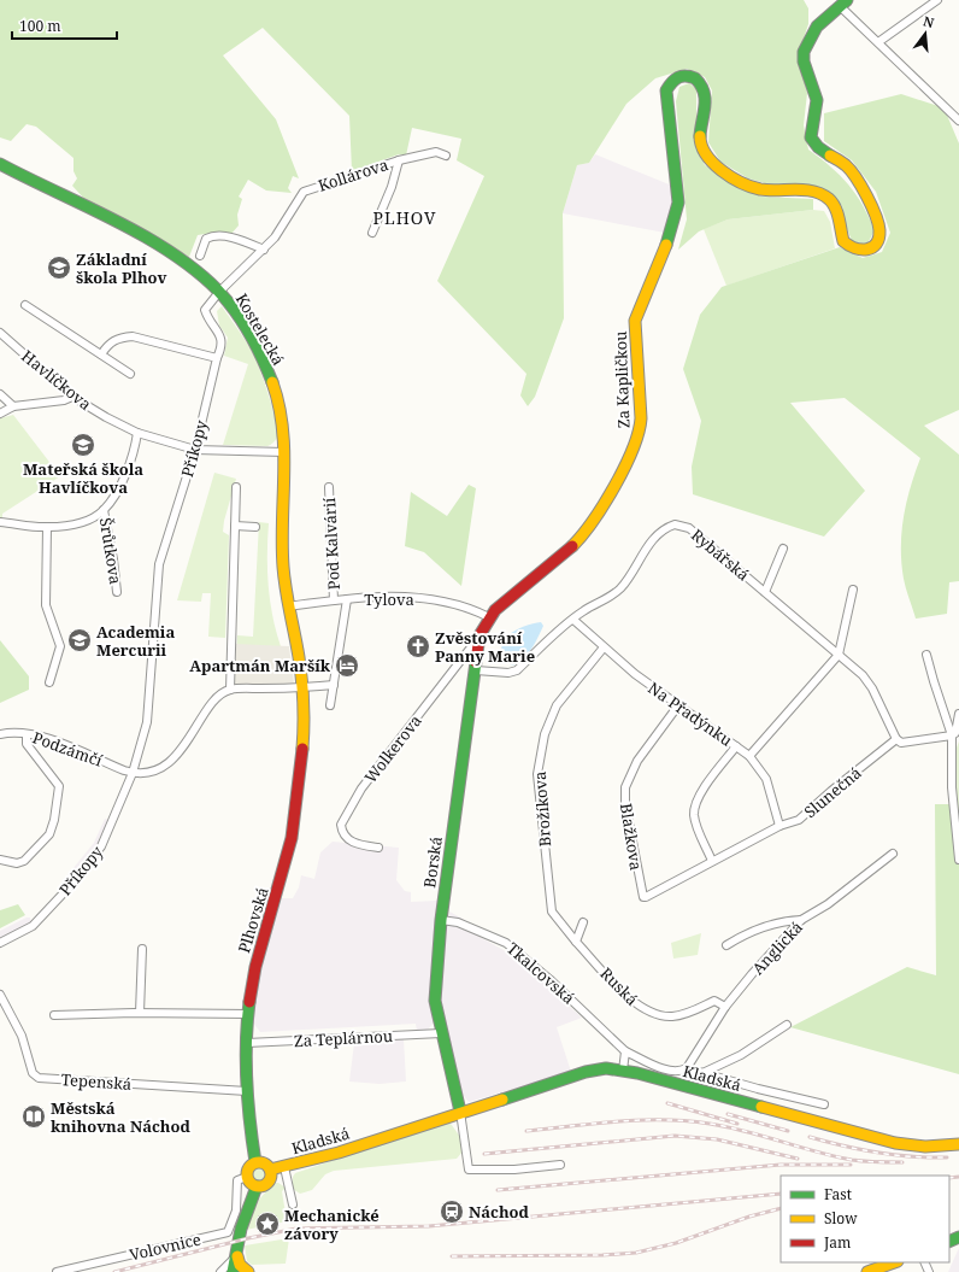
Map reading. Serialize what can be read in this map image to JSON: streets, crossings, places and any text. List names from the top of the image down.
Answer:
{
  "streets": {
    "main road": [
      "Kostelecká",
      "Za Kapličkou",
      "Borská",
      "Plhovská",
      "Kladská"
    ],
    "street": [
      "Kollárova",
      "Havlíčkova",
      "Příkopy",
      "Pod Kalvárií",
      "Šrůtkova",
      "Rybářská",
      "Tylova",
      "Na Přadýnku",
      "Podzámčí",
      "Wolkerova",
      "Slunečná",
      "Brožíkova",
      "Blažkova",
      "Anglická",
      "Tkalcovská",
      "Ruská",
      "Za Teplárnou",
      "Tepenská",
      "Volovnice"
    ]
  },
  "crossings": [
    ["Kollárova", "Kostelecká"],
    ["Kollárova", "Příkopy"],
    ["Kostelecká", "Havlíčkova"],
    ["Kostelecká", "Příkopy"],
    ["Kostelecká", "Tylova"],
    ["Kostelecká", "Plhovská"],
    ["Havlíčkova", "Příkopy"],
    ["Za Kapličkou", "Tylova"],
    ["Za Kapličkou", "Borská"],
    ["Příkopy", "Podzámčí"],
    ["Pod Kalvárií", "Tylova"],
    ["Rybářská", "Na Přadýnku"],
    ["Rybářská", "Slunečná"],
    ["Rybářská", "Borská"],
    ["Tylova", "Borská"],
    ["Tylova", "Plhovská"],
    ["Na Přadýnku", "Slunečná"],
    ["Na Přadýnku", "Brožíkova"],
    ["Na Přadýnku", "Blažkova"],
    ["Wolkerova", "Borská"],
    ["Slunečná", "Blažkova"],
    ["Brožíkova", "Ruská"],
    ["Borská", "Tkalcovská"],
    ["Borská", "Za Teplárnou"],
    ["Borská", "Kladská"],
    ["Plhovská", "Za Teplárnou"],
    ["Plhovská", "Kladská"],
    ["Plhovská", "Tepenská"],
    ["Plhovská", "Volovnice"],
    ["Anglická", "Tkalcovská"],
    ["Anglická", "Ruská"],
    ["Kladská", "Volovnice"]
  ],
  "districts": ["PLHOV"],
  "places": {
    "school or university": ["Základní škola Plhov", "Mateřská škola Havlíčkova", "Academia Mercurii"],
    "church": ["Zvěstování Panny Marie"],
    "hotel": ["Apartmán Maršík"],
    "library": ["Městská knihovna Náchod"],
    "station": ["Náchod"],
    "place": ["Mechanické závory"]
  },
  "legend": ["Fast", "Slow", "Jam"],
  "scale_bar": "100 m",
  "north": "top"
}
